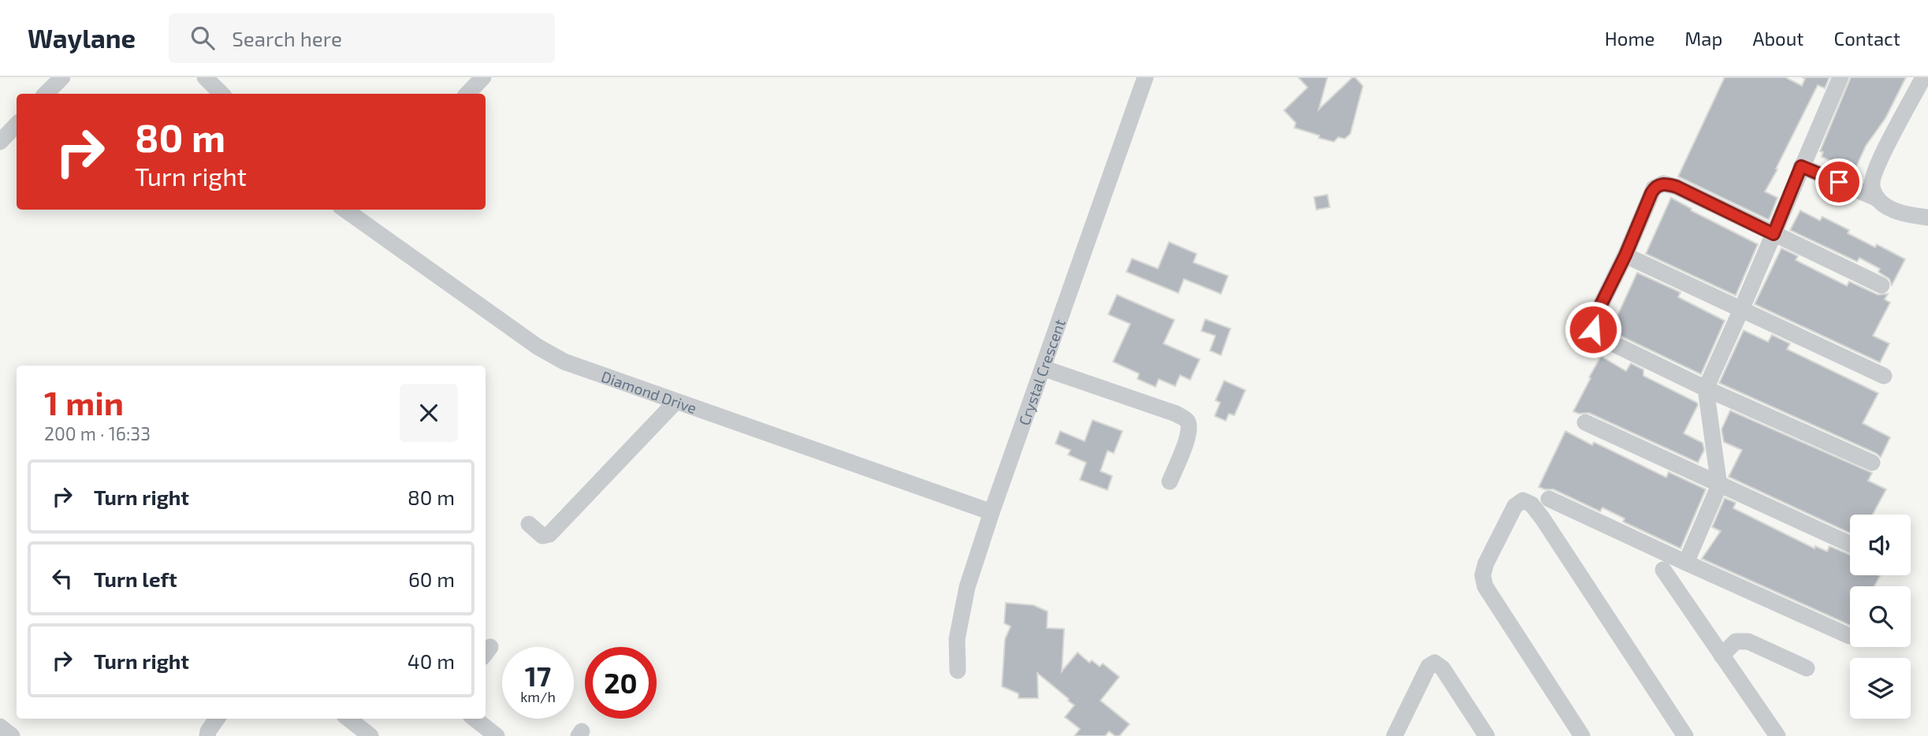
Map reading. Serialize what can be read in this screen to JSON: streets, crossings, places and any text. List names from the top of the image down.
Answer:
{
  "streets": {
    "street": ["Crystal Crescent", "Diamond Drive"]
  },
  "crossings": [
    ["Crystal Crescent", "Diamond Drive"]
  ],
  "page": {
    "header": "Waylane",
    "search": "Search here",
    "nav": [
      "Home",
      "Map",
      "About",
      "Contact"
    ],
    "turn": ["80 m", "Turn right"],
    "heading": ["1 min", "200 m · 16:33"],
    "list": [
      {
        "name": "Turn right",
        "value": "80 m"
      },
      {
        "name": "Turn left",
        "value": "60 m"
      },
      {
        "name": "Turn right",
        "value": "40 m"
      }
    ],
    "speed": "17 km/h",
    "limit": "20"
  }
}
